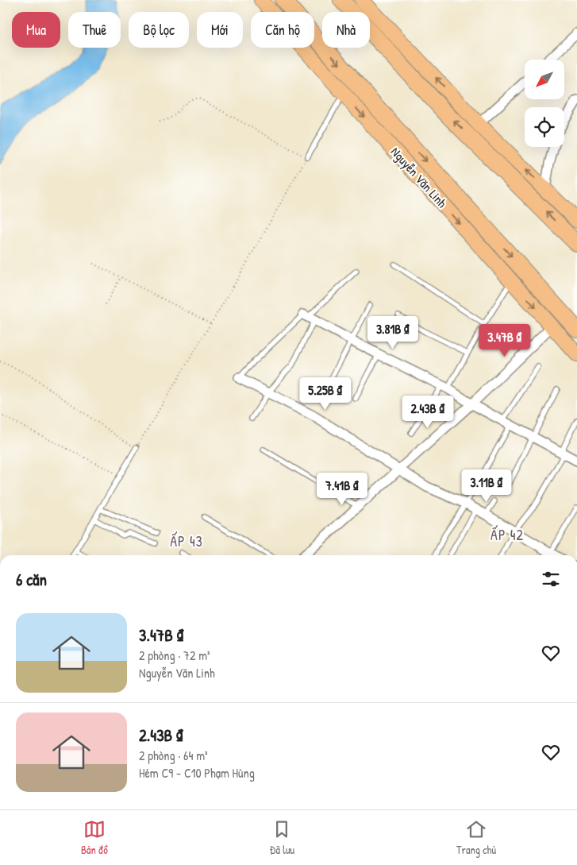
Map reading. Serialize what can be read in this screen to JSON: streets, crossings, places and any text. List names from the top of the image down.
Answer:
{
  "streets": {
    "highway": ["Nguyễn Văn Linh"]
  },
  "districts": ["ẤP 42", "ẤP 43"],
  "north": "bottom left",
  "page": {
    "chip": [
      "Mua",
      "Thuê",
      "Bộ lọc",
      "Mới",
      "Căn hộ",
      "Nhà"
    ],
    "price": [
      "3.81B ₫",
      "3.47B ₫",
      "5.25B ₫",
      "2.43B ₫",
      "3.11B ₫",
      "7.41B ₫"
    ],
    "heading": "6 căn",
    "list": [
      {
        "name": "3.47B ₫",
        "note": "2 phòng · 72 m² · Nguyễn Văn Linh"
      },
      {
        "name": "2.43B ₫",
        "note": "2 phòng · 64 m² · Hẻm C9 - C10 Phạm Hùng"
      }
    ],
    "tabs": ["Bản đồ", "Đã lưu", "Trang chủ"]
  }
}
